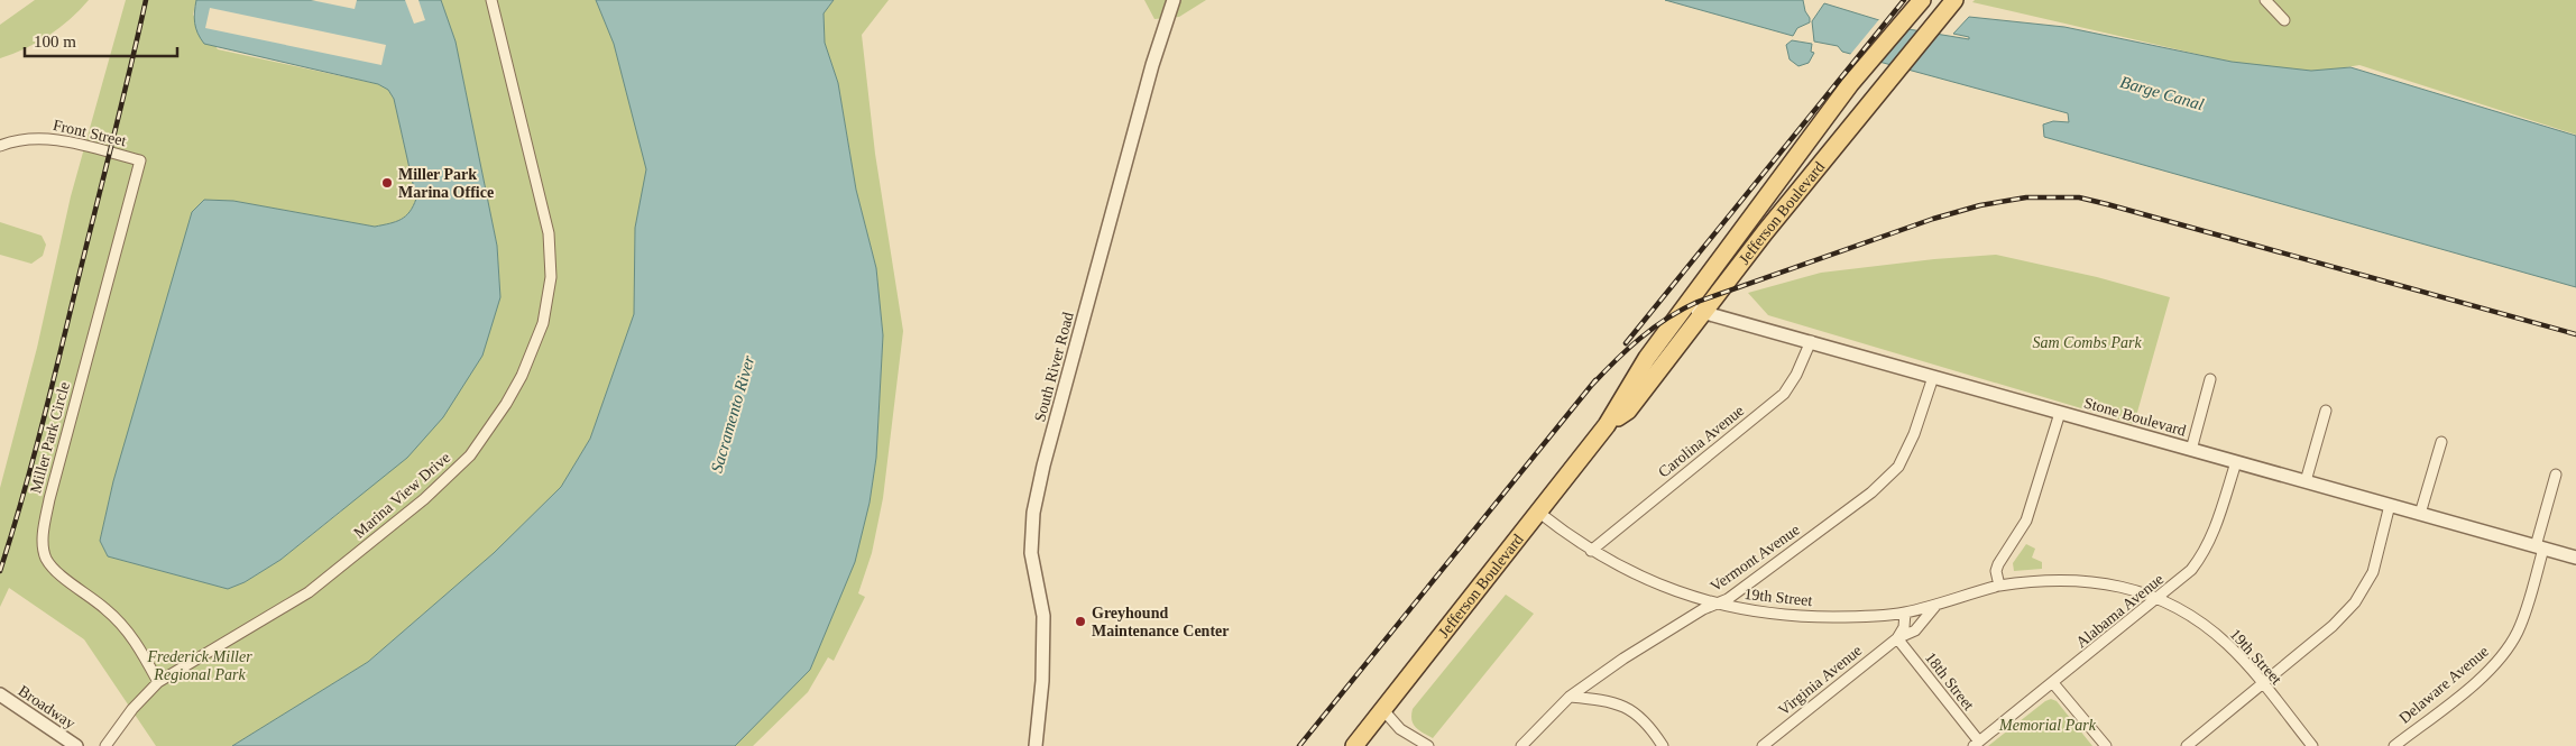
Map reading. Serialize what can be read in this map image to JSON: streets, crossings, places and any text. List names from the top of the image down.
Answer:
{
  "streets": {
    "main road": ["Jefferson Boulevard"],
    "street": [
      "Front Street",
      "South River Road",
      "Stone Boulevard",
      "Miller Park Circle",
      "Carolina Avenue",
      "Marina View Drive",
      "Vermont Avenue",
      "19th Street",
      "Alabama Avenue",
      "Virginia Avenue",
      "18th Street",
      "Delaware Avenue",
      "Broadway"
    ]
  },
  "crossings": [
    ["Front Street", "Miller Park Circle"],
    ["Jefferson Boulevard", "Stone Boulevard"],
    ["Jefferson Boulevard", "19th Street"],
    ["Stone Boulevard", "Carolina Avenue"],
    ["Stone Boulevard", "Vermont Avenue"],
    ["Stone Boulevard", "Alabama Avenue"],
    ["Stone Boulevard", "Delaware Avenue"],
    ["Miller Park Circle", "Marina View Drive"],
    ["Carolina Avenue", "19th Street"],
    ["Vermont Avenue", "19th Street"],
    ["19th Street", "Alabama Avenue"],
    ["Alabama Avenue", "18th Street"],
    ["Virginia Avenue", "18th Street"]
  ],
  "water": ["Barge Canal", "Sacramento River"],
  "parks": ["Sam Combs Park", "Frederick Miller Regional Park", "Memorial Park"],
  "places": ["Miller Park Marina Office", "Greyhound Maintenance Center"],
  "scale_bar": "100 m"
}
